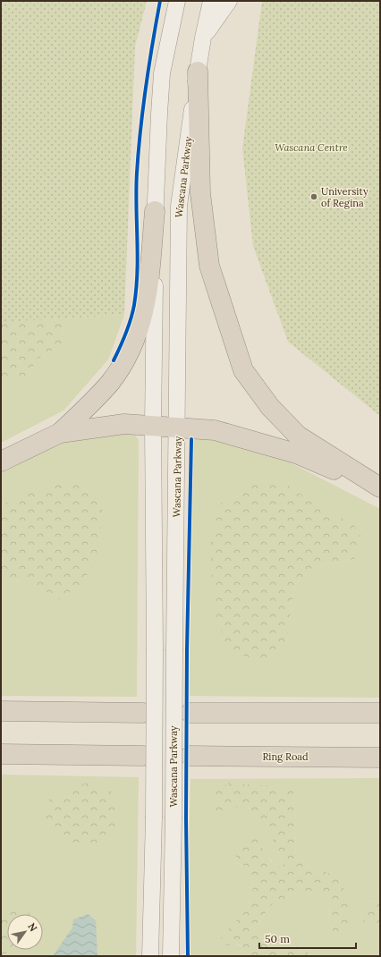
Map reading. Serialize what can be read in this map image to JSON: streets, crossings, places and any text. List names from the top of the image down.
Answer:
{
  "streets": {
    "highway": ["Ring Road"],
    "main road": ["Wascana Parkway"]
  },
  "parks": ["Wascana Centre"],
  "places": ["University of Regina"],
  "scale_bar": "50 m",
  "north": "top right"
}
